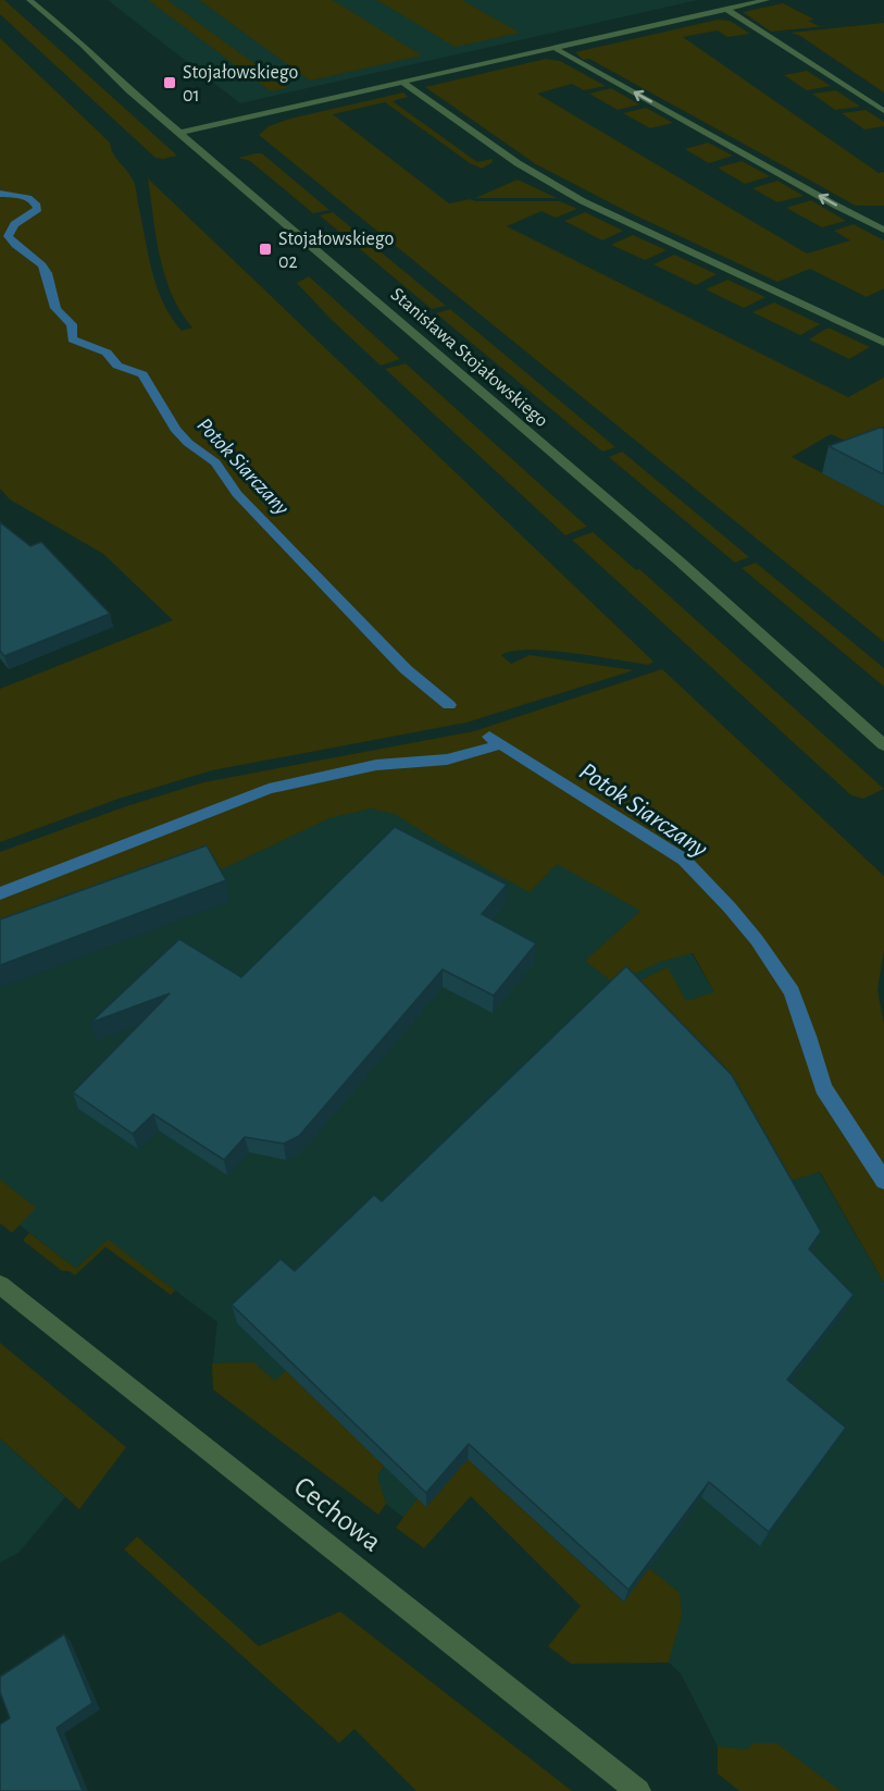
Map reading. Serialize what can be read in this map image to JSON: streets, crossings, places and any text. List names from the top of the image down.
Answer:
{
  "streets": {
    "street": ["Stanisława Stojałowskiego", "Cechowa"]
  },
  "water": ["Potok Siarczany"],
  "places": {
    "transit": ["Stojałowskiego 01", "Stojałowskiego 02"]
  }
}
